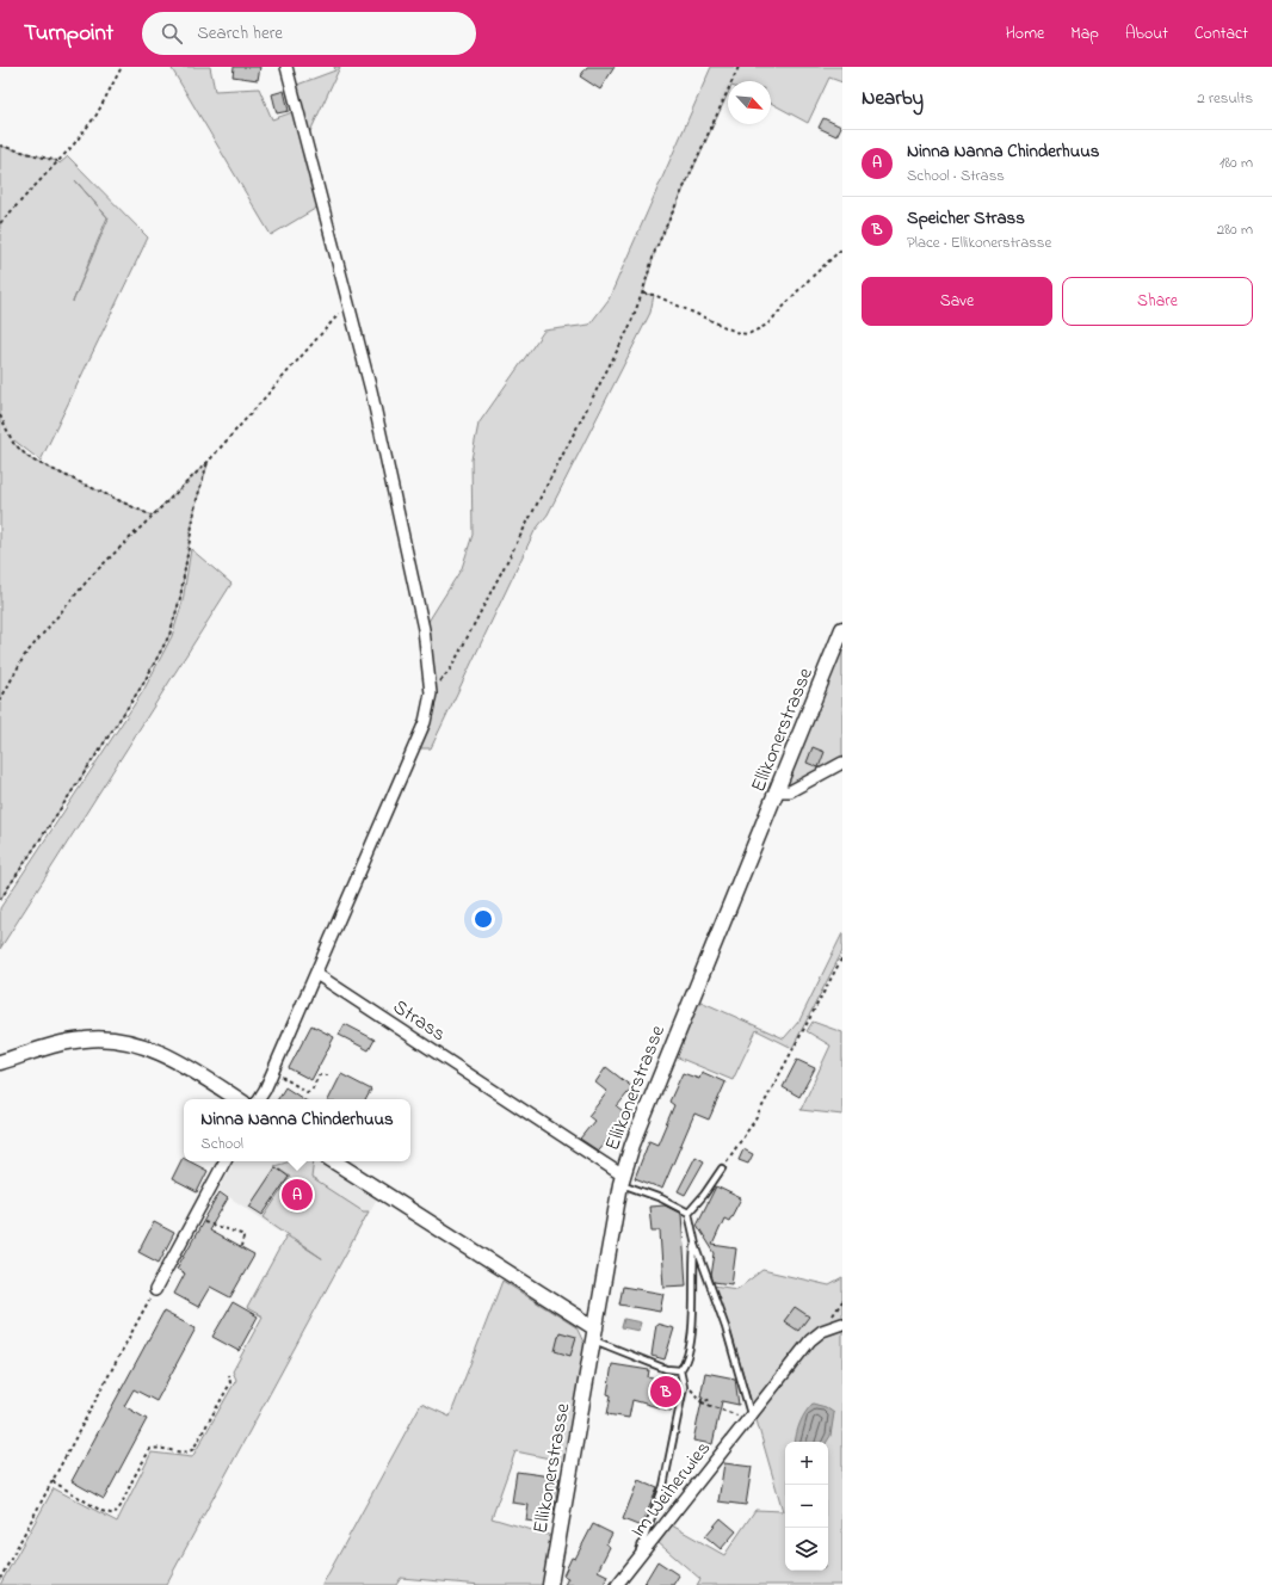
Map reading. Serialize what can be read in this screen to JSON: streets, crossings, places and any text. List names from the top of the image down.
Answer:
{
  "streets": {
    "street": ["Ellikonerstrasse", "Strass", "Im Weiherwies"]
  },
  "crossings": [
    ["Ellikonerstrasse", "Strass"]
  ],
  "north": "bottom right",
  "page": {
    "header": "Turnpoint",
    "search": "Search here",
    "nav": [
      "Home",
      "Map",
      "About",
      "Contact"
    ],
    "heading": ["Nearby", "2 results"],
    "list": [
      {
        "mark": "A",
        "name": "Ninna Nanna Chinderhuus",
        "note": "School · Strass",
        "value": "180 m"
      },
      {
        "mark": "B",
        "name": "Speicher Strass",
        "note": "Place · Ellikonerstrasse",
        "value": "280 m"
      }
    ],
    "buttons": ["Save", "Share"],
    "popup": ["Ninna Nanna Chinderhuus", "School"],
    "pins": ["A", "B"],
    "map_buttons": ["+", "−"]
  }
}
